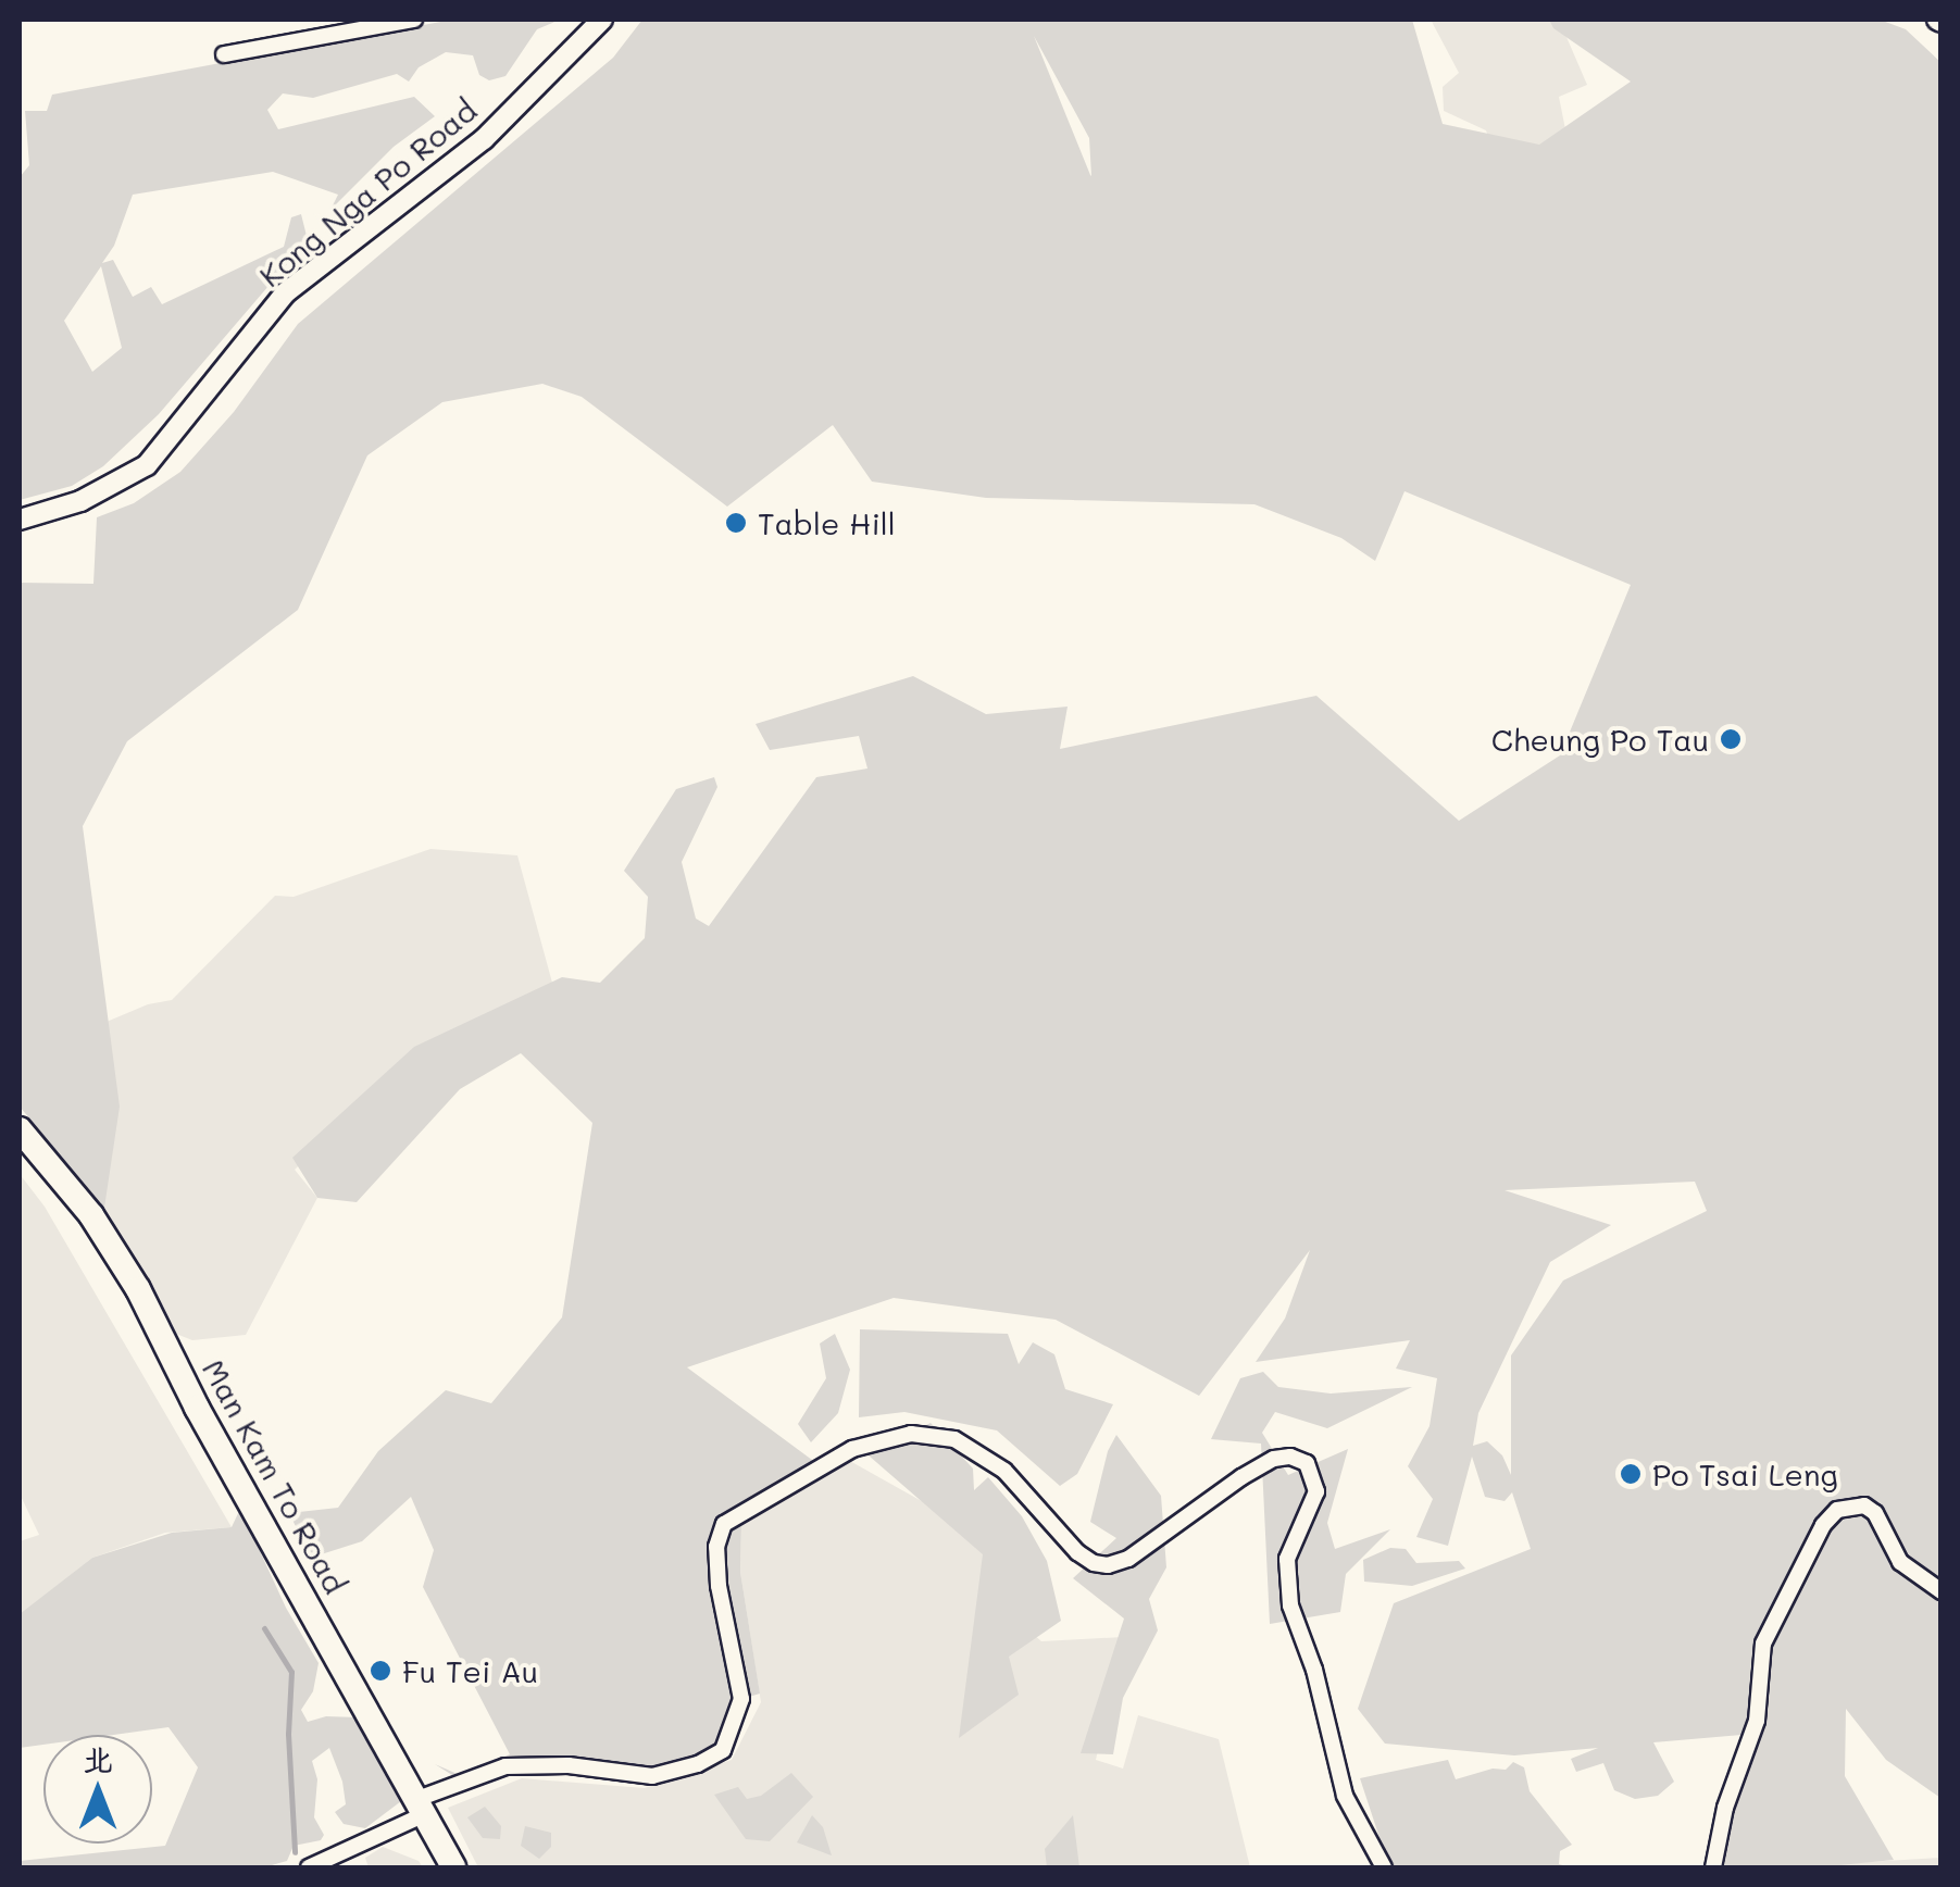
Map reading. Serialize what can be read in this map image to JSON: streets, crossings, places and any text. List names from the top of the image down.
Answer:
{
  "streets": {
    "main road": ["Man Kam To Road"],
    "street": ["Kong Nga Po Road"]
  },
  "places": [
    "Table Hill",
    "Cheung Po Tau",
    "Po Tsai Leng",
    "Fu Tei Au"
  ],
  "north": "top"
}
